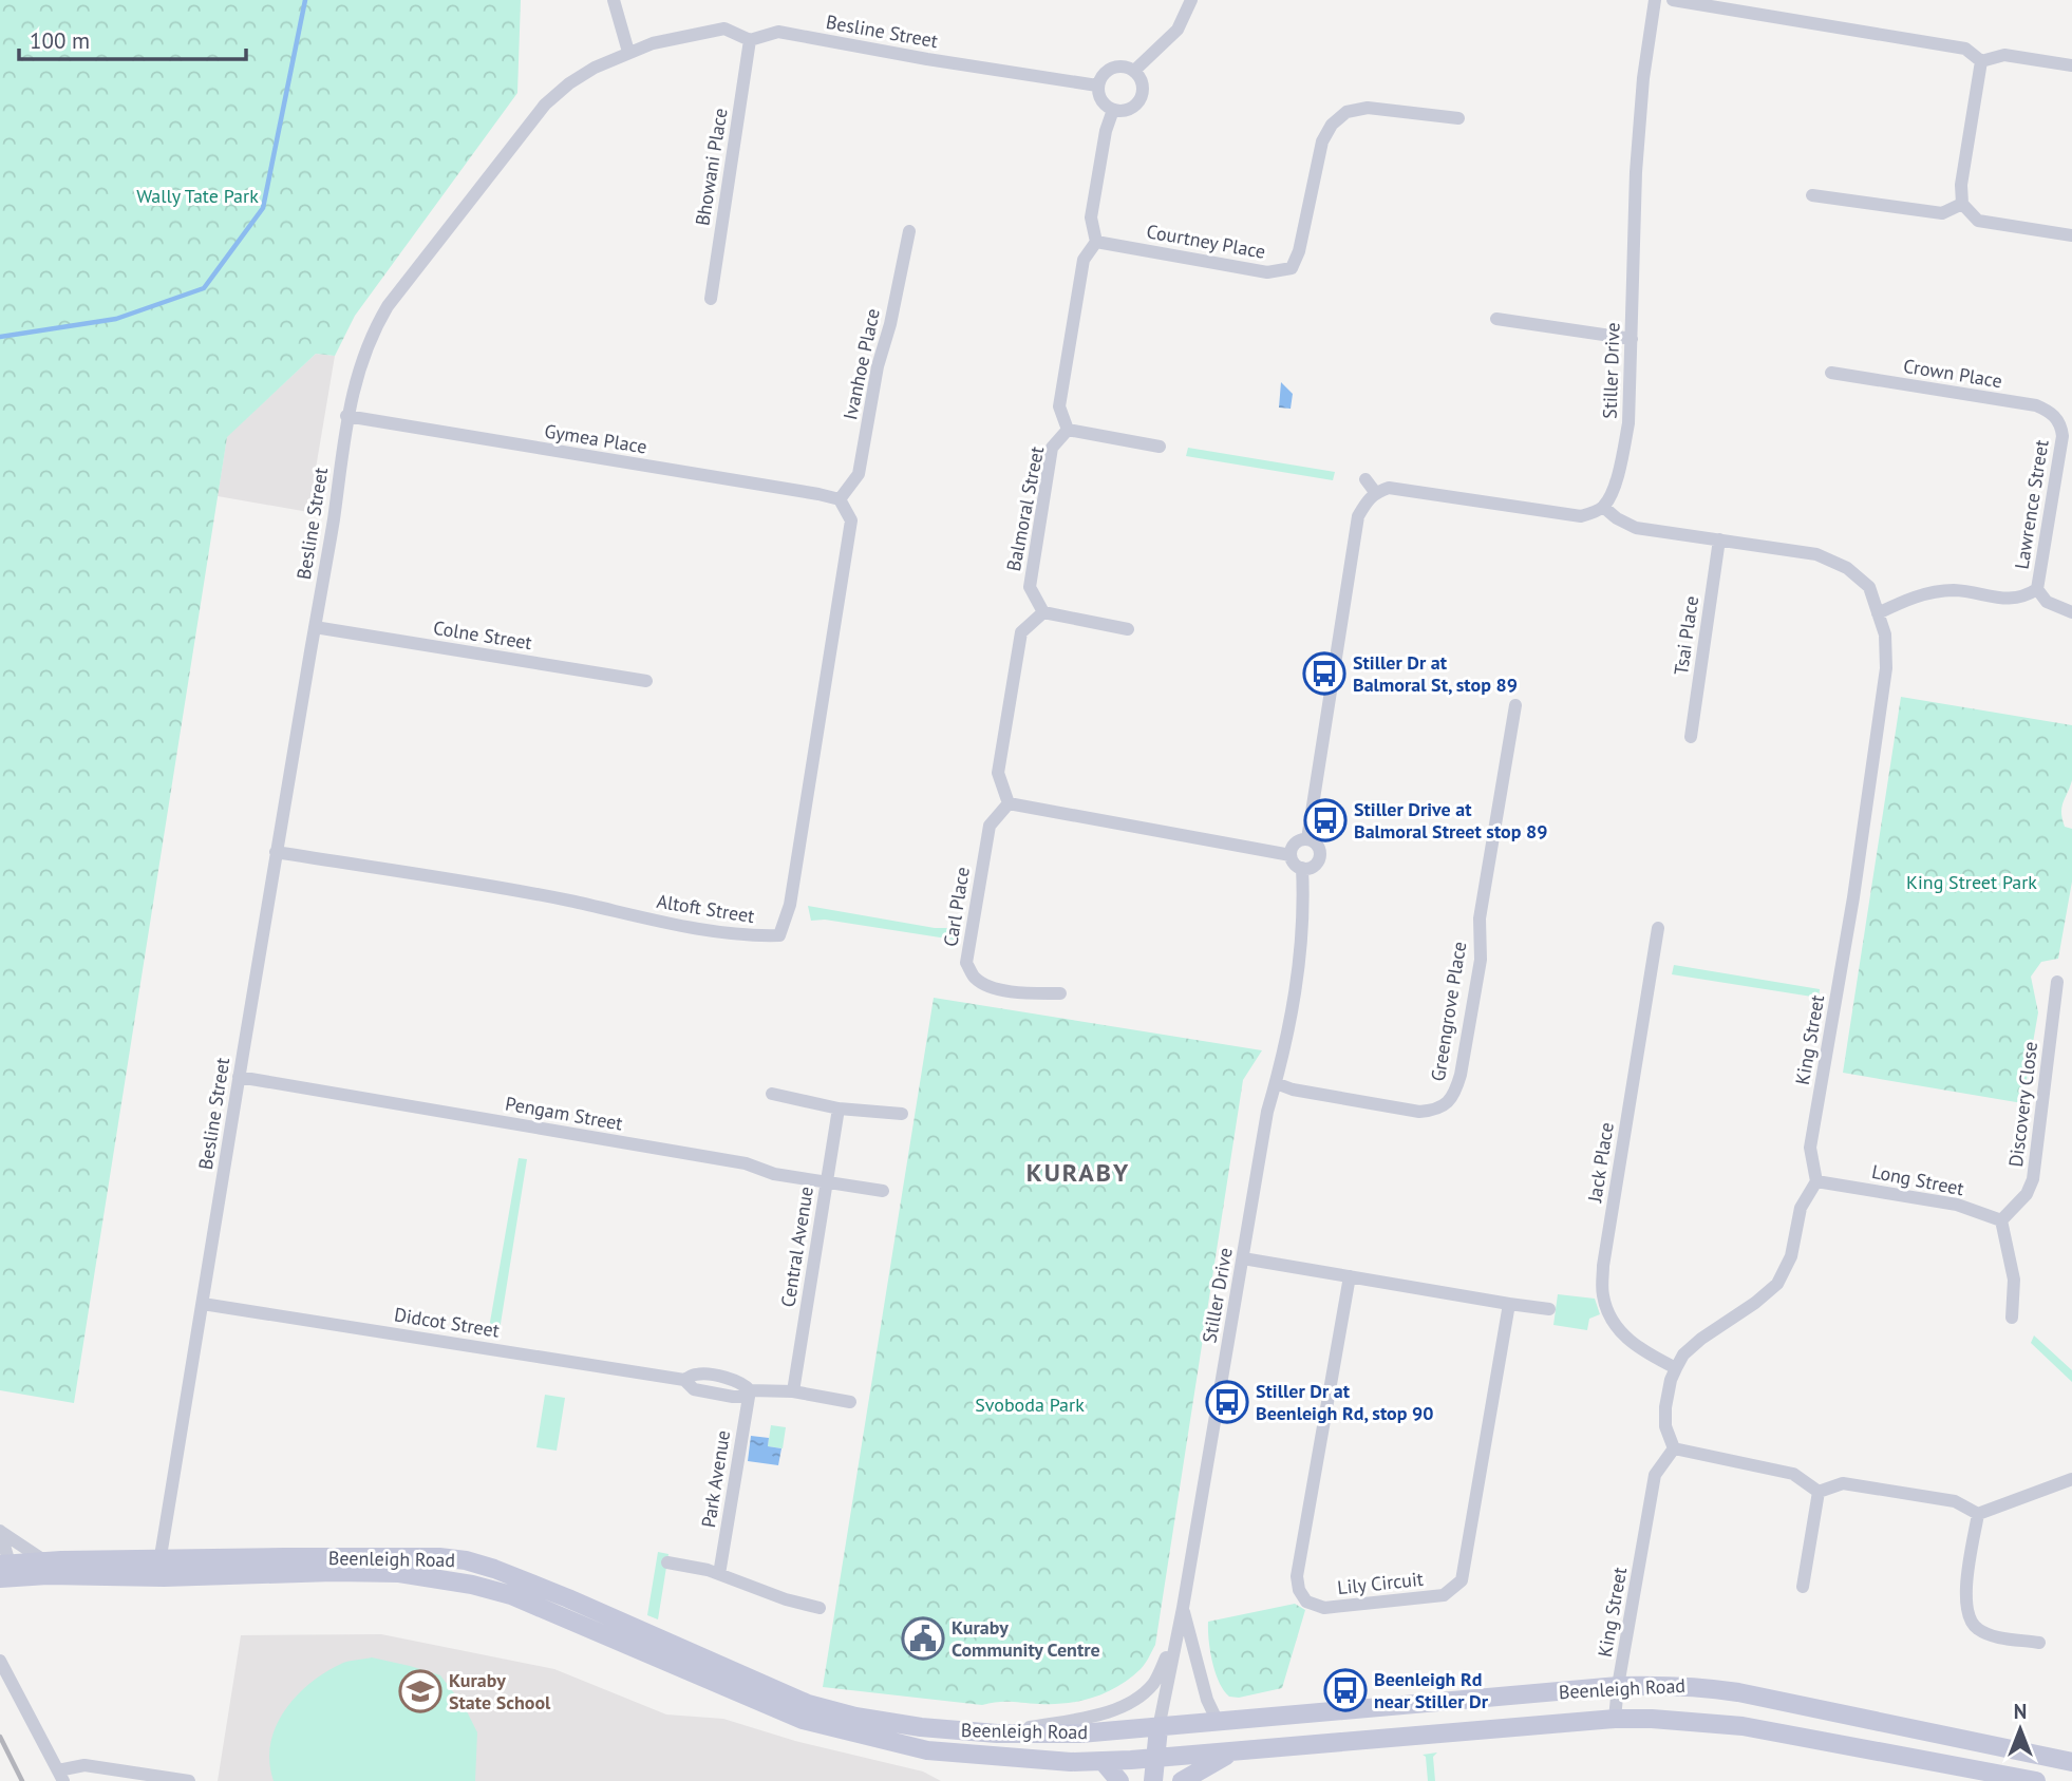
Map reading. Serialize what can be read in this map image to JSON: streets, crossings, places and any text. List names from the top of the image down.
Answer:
{
  "streets": {
    "main road": ["Beenleigh Road"],
    "street": [
      "Besline Street",
      "Bhowani Place",
      "Courtney Place",
      "Ivanhoe Place",
      "Stiller Drive",
      "Crown Place",
      "Gymea Place",
      "Lawrence Street",
      "Balmoral Street",
      "Colne Street",
      "Tsai Place",
      "Carl Place",
      "Altoft Street",
      "Greengrove Place",
      "King Street",
      "Discovery Close",
      "Pengam Street",
      "Jack Place",
      "Long Street",
      "Central Avenue",
      "Didcot Street",
      "Park Avenue",
      "Lily Circuit"
    ]
  },
  "crossings": [
    ["Besline Street", "Bhowani Place"],
    ["Besline Street", "Gymea Place"],
    ["Besline Street", "Balmoral Street"],
    ["Besline Street", "Colne Street"],
    ["Besline Street", "Altoft Street"],
    ["Besline Street", "Pengam Street"],
    ["Besline Street", "Didcot Street"],
    ["Besline Street", "Beenleigh Road"],
    ["Courtney Place", "Balmoral Street"],
    ["Ivanhoe Place", "Gymea Place"],
    ["Ivanhoe Place", "Altoft Street"],
    ["Stiller Drive", "Greengrove Place"],
    ["Stiller Drive", "King Street"],
    ["Stiller Drive", "Beenleigh Road"],
    ["Crown Place", "Lawrence Street"],
    ["Gymea Place", "Altoft Street"],
    ["Tsai Place", "King Street"],
    ["King Street", "Long Street"],
    ["King Street", "Beenleigh Road"],
    ["Discovery Close", "Long Street"],
    ["Pengam Street", "Central Avenue"],
    ["Central Avenue", "Didcot Street"],
    ["Didcot Street", "Park Avenue"]
  ],
  "districts": ["KURABY"],
  "parks": ["Wally Tate Park", "King Street Park", "Svoboda Park"],
  "places": {
    "bus stop": [
      "Stiller Dr at Balmoral St, stop 89",
      "Stiller Drive at Balmoral Street stop 89",
      "Stiller Dr at Beenleigh Rd, stop 90",
      "Beenleigh Rd near Stiller Dr"
    ],
    "public building": ["Kuraby Community Centre"],
    "school or university": ["Kuraby State School"]
  },
  "scale_bar": "100 m",
  "north": "top"
}
